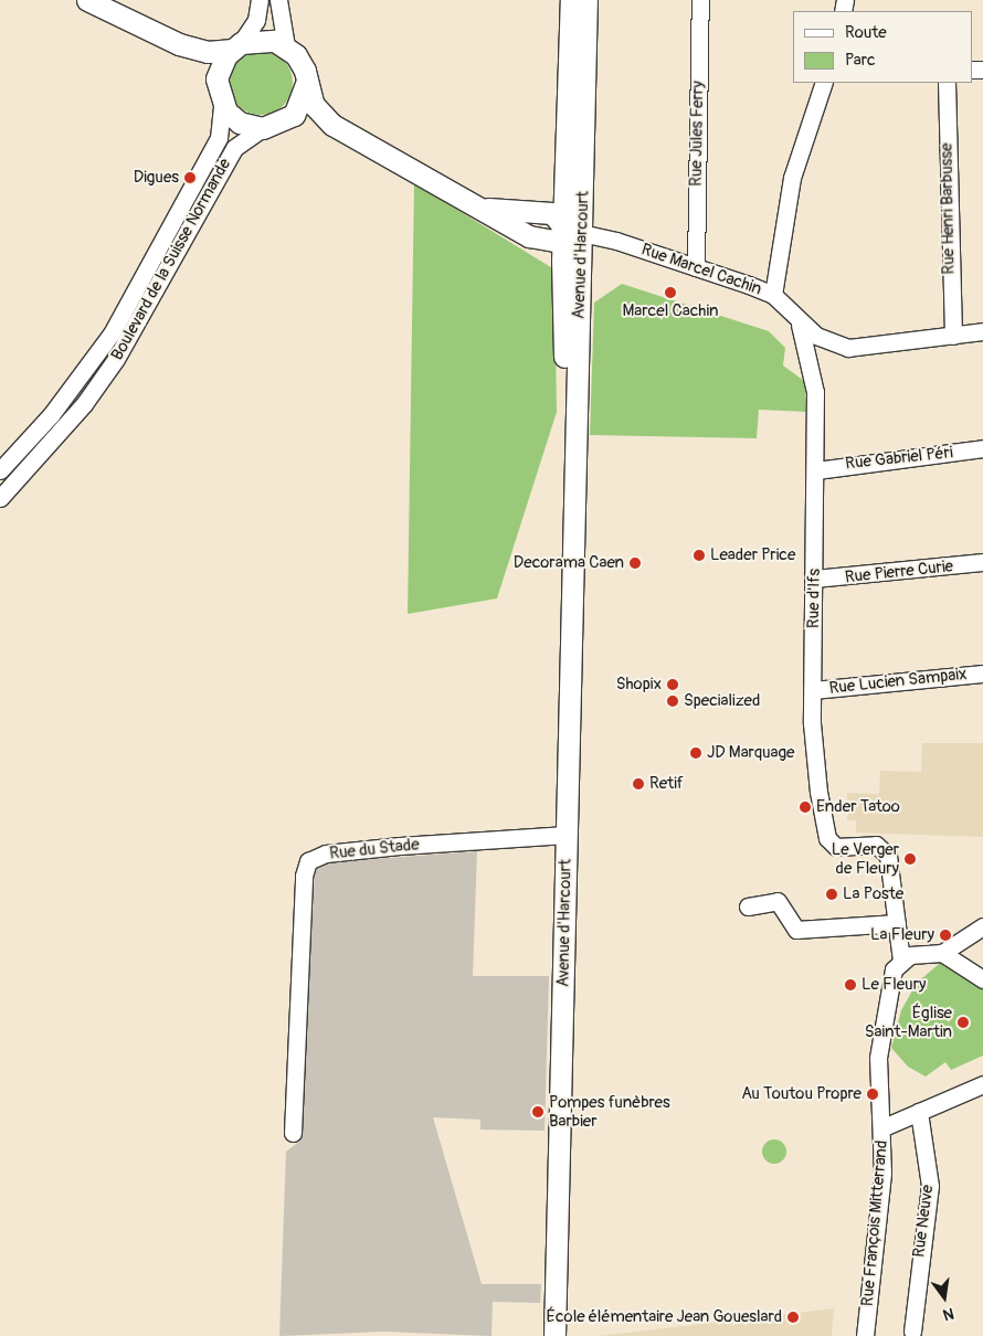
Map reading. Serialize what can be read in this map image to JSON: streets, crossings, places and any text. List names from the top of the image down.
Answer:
{
  "streets": {
    "main road": ["Avenue d'Harcourt"],
    "street": [
      "Rue Jules Ferry",
      "Rue Henri Barbusse",
      "Boulevard de la Suisse Normande",
      "Rue Marcel Cachin",
      "Rue Gabriel Péri",
      "Rue Pierre Curie",
      "Rue d'Ifs",
      "Rue Lucien Sampaix",
      "Rue du Stade",
      "Rue Neuve",
      "Rue François Mitterrand"
    ]
  },
  "crossings": [
    ["Rue Jules Ferry", "Rue Marcel Cachin"],
    ["Rue Henri Barbusse", "Rue Marcel Cachin"],
    ["Avenue d'Harcourt", "Rue Marcel Cachin"],
    ["Avenue d'Harcourt", "Rue du Stade"],
    ["Rue Marcel Cachin", "Rue d'Ifs"],
    ["Rue Gabriel Péri", "Rue d'Ifs"],
    ["Rue Pierre Curie", "Rue d'Ifs"],
    ["Rue d'Ifs", "Rue Lucien Sampaix"],
    ["Rue d'Ifs", "Rue François Mitterrand"]
  ],
  "places": [
    "Digues",
    "Marcel Cachin",
    "Leader Price",
    "Decorama Caen",
    "Shopix",
    "Specialized",
    "JD Marquage",
    "Retif",
    "Ender Tatoo",
    "Le Verger de Fleury",
    "La Poste",
    "La Fleury",
    "Le Fleury",
    "Église Saint-Martin",
    "Au Toutou Propre",
    "Pompes funèbres Barbier",
    "École élémentaire Jean Goueslard"
  ],
  "legend": ["Route", "Parc"],
  "north": "bottom"
}
